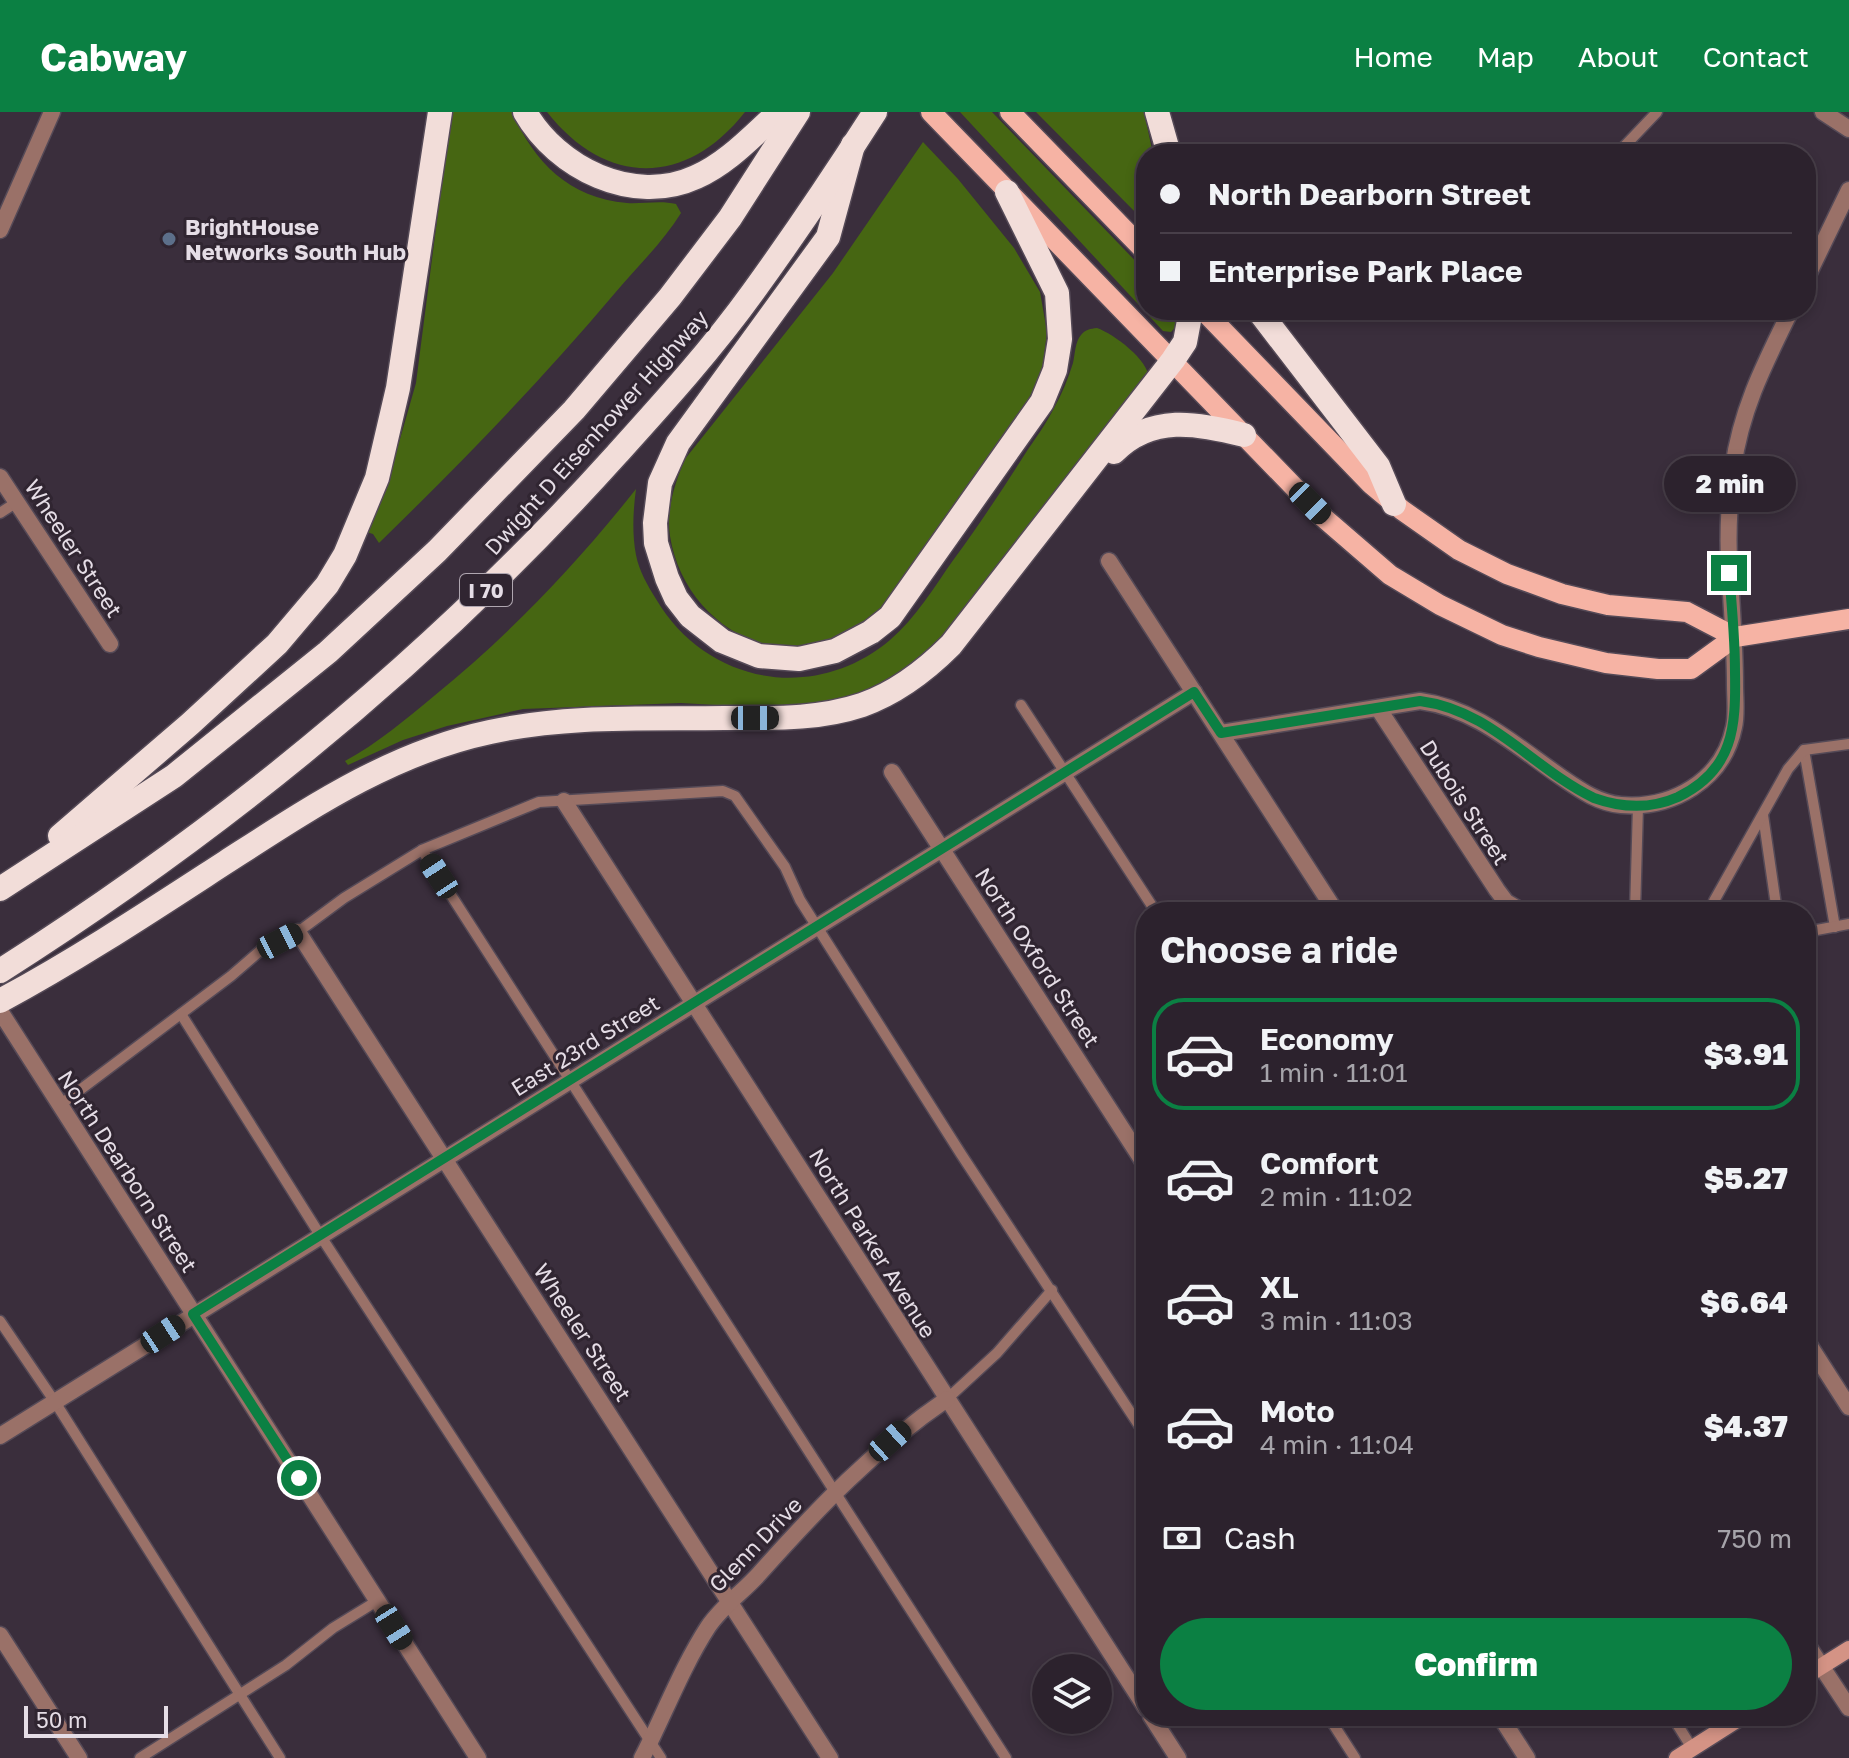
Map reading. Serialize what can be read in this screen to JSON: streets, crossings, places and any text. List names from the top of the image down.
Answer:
{
  "streets": {
    "highway": ["Dwight D Eisenhower Highway", "I 70"],
    "street": [
      "Wheeler Street",
      "Dubois Street",
      "North Oxford Street",
      "East 23rd Street",
      "North Dearborn Street",
      "North Parker Avenue",
      "Glenn Drive"
    ]
  },
  "crossings": [
    ["Wheeler Street", "East 23rd Street"],
    ["Wheeler Street", "Glenn Drive"],
    ["North Oxford Street", "East 23rd Street"],
    ["East 23rd Street", "North Dearborn Street"],
    ["East 23rd Street", "North Parker Avenue"],
    ["North Parker Avenue", "Glenn Drive"]
  ],
  "places": ["BrightHouse Networks South Hub"],
  "scale_bar": "50 m",
  "page": {
    "header": "Cabway",
    "nav": [
      "Home",
      "Map",
      "About",
      "Contact"
    ],
    "banner": ["North Dearborn Street", "Enterprise Park Place"],
    "bubble": "2 min",
    "heading": "Choose a ride",
    "list": [
      {
        "name": "Economy",
        "note": "1 min · 11:01",
        "value": "$3.91"
      },
      {
        "name": "Comfort",
        "note": "2 min · 11:02",
        "value": "$5.27"
      },
      {
        "name": "XL",
        "note": "3 min · 11:03",
        "value": "$6.64"
      },
      {
        "name": "Moto",
        "note": "4 min · 11:04",
        "value": "$4.37"
      }
    ],
    "pay": ["Cash", "750 m"],
    "buttons": "Confirm",
    "scale": "50 m"
  }
}
